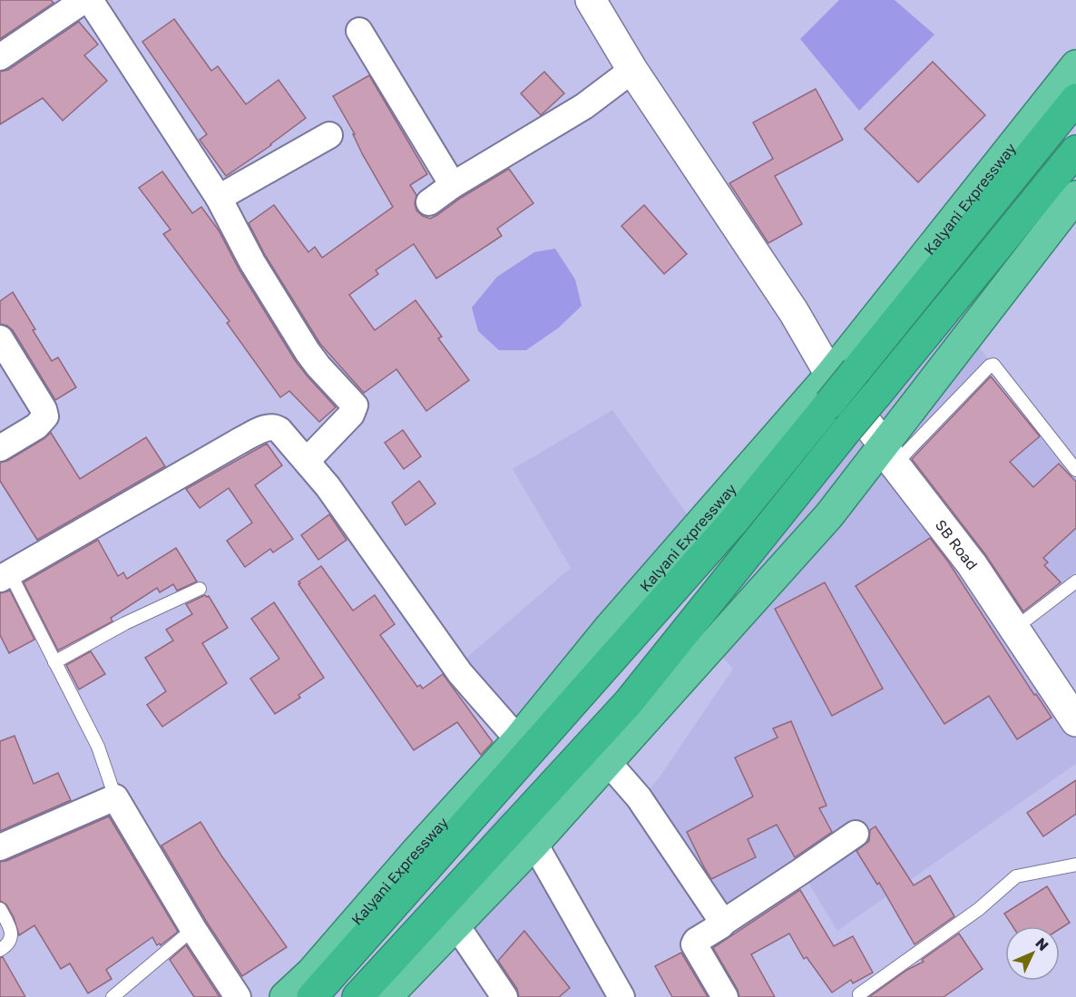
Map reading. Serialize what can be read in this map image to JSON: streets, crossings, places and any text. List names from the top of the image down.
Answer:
{
  "streets": {
    "highway": ["Kalyani Expressway"],
    "street": ["SB Road"]
  },
  "crossings": [
    ["Kalyani Expressway", "SB Road"]
  ],
  "north": "top right"
}
